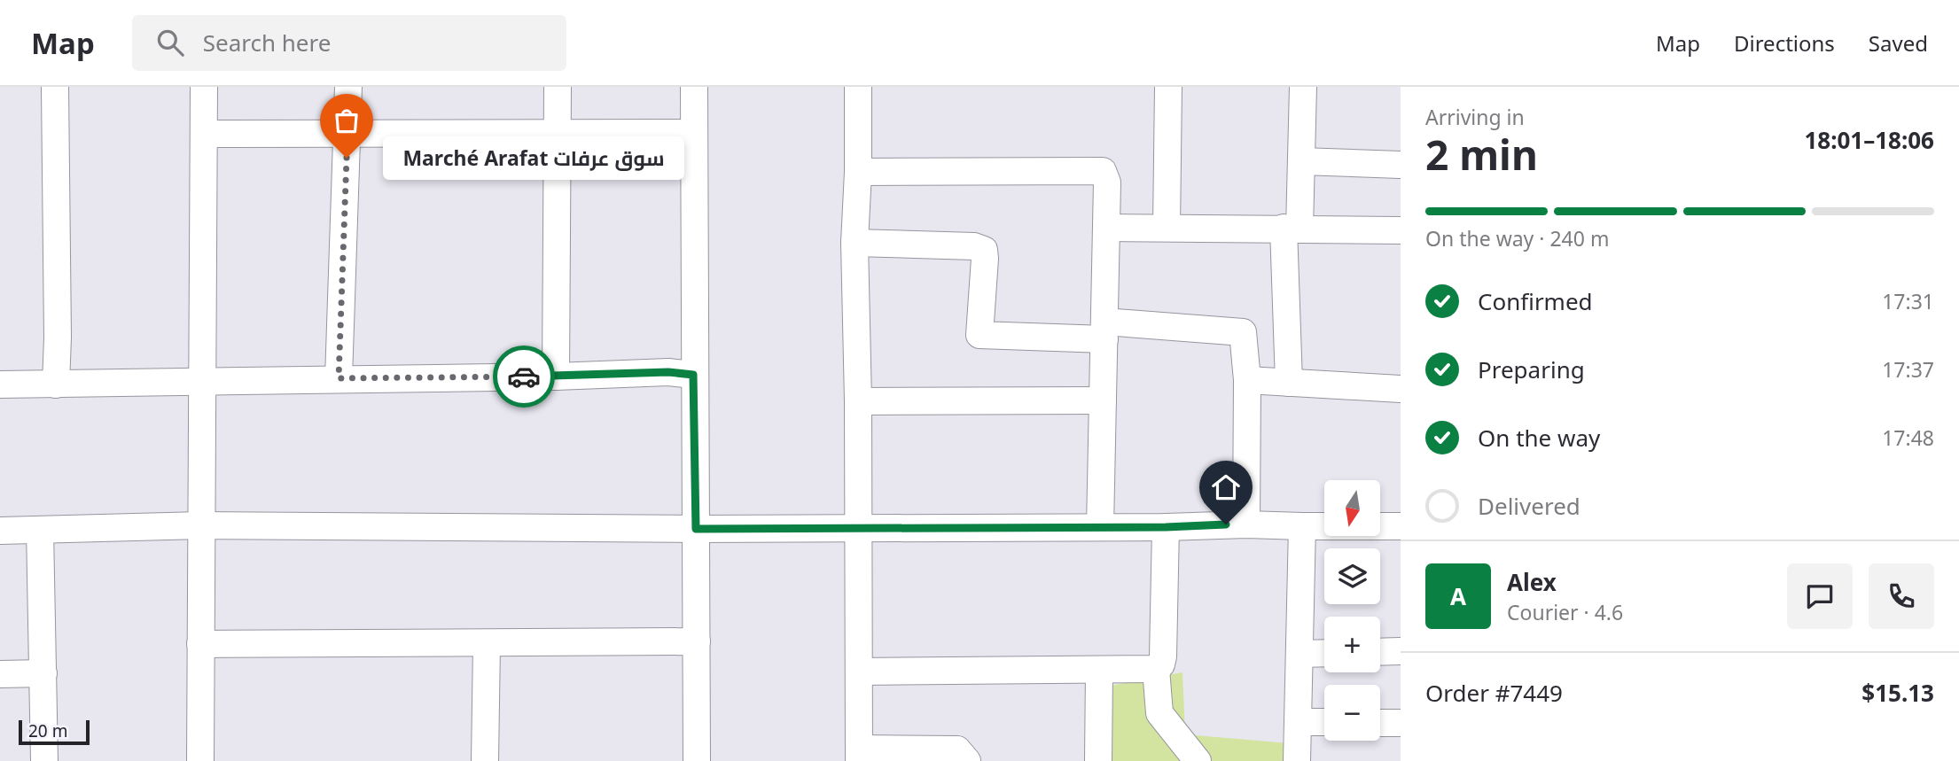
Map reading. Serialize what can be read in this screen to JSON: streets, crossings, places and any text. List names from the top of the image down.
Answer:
{
  "places": ["Marché Arafat سوق عرفات"],
  "scale_bar": "20 m",
  "north": "bottom",
  "page": {
    "header": "Map",
    "search": "Search here",
    "nav": ["Map", "Directions", "Saved"],
    "heading": ["2 min", "Arriving in", "18:01–18:06"],
    "panel": [
      "Alex",
      "Courier · 4.6",
      "Order #7449",
      "$15.13"
    ],
    "bubble": "Marché Arafat سوق عرفات",
    "bar": "On the way · 240 m",
    "list": [
      ["Confirmed", "17:31"],
      ["Preparing", "17:37"],
      ["On the way", "17:48"],
      "Delivered"
    ],
    "map_buttons": ["+", "−"],
    "round": "A",
    "scale": "20 m"
  }
}
